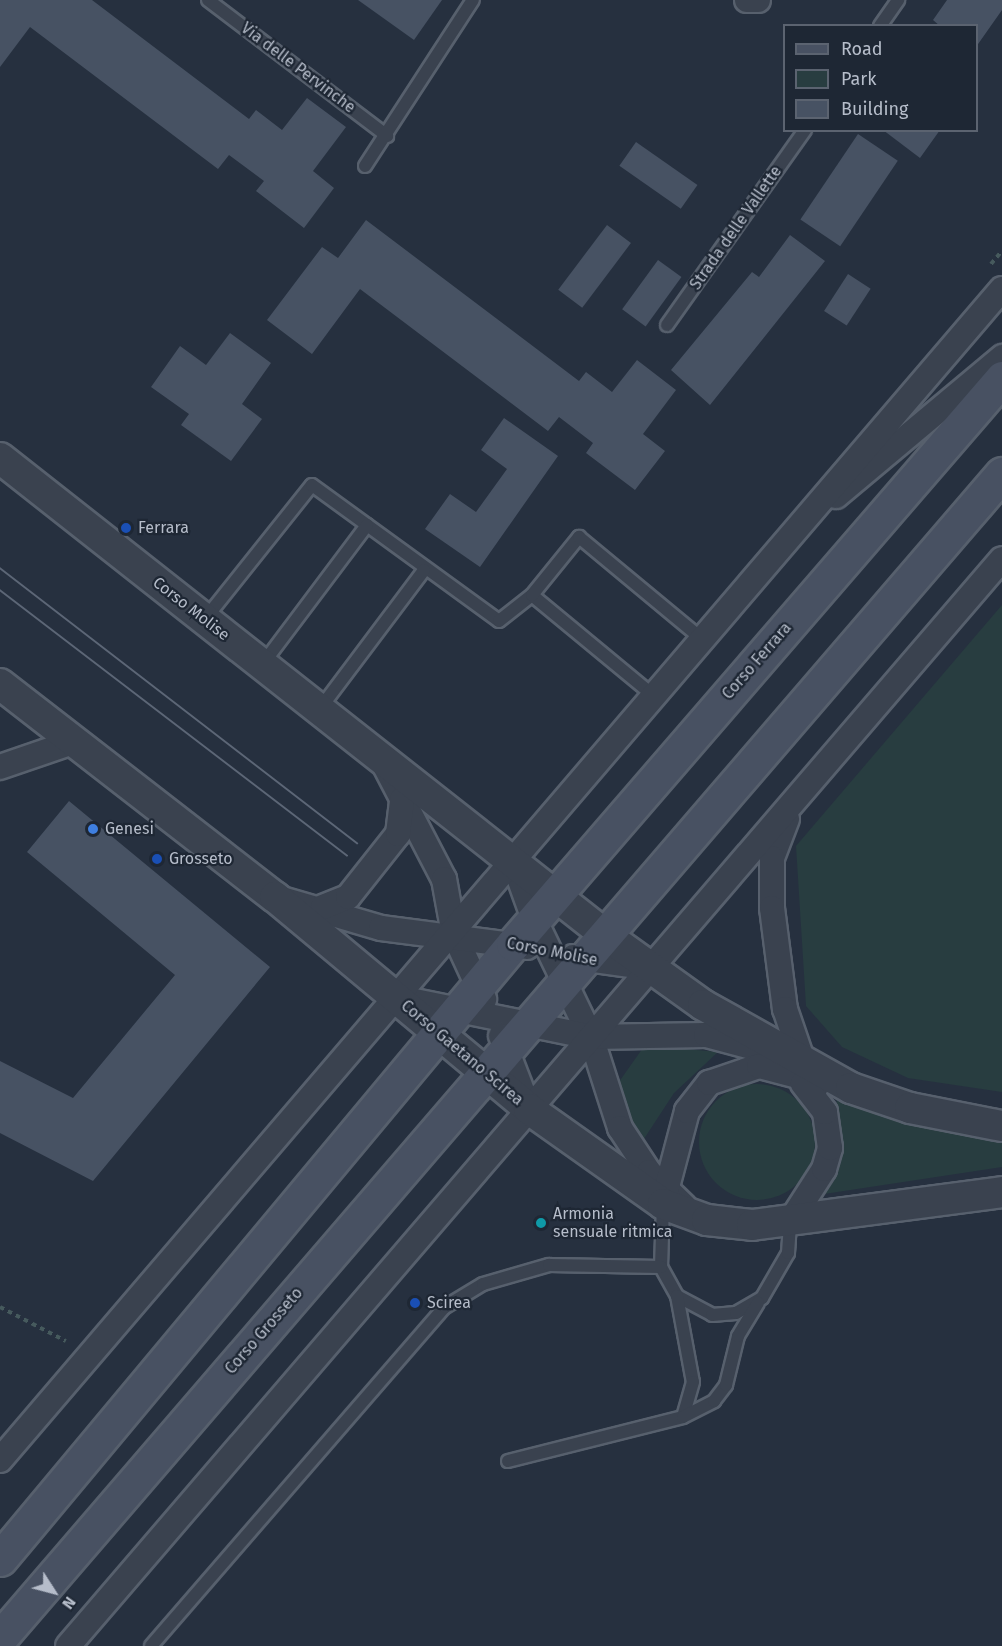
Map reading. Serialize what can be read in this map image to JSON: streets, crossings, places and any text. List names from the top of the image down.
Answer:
{
  "streets": {
    "main road": ["Corso Ferrara", "Corso Grosseto"],
    "street": ["Corso Molise", "Corso Gaetano Scirea"],
    "lane": ["Via delle Pervinche", "Strada delle Vallette"]
  },
  "crossings": [
    ["Corso Molise", "Corso Ferrara"],
    ["Corso Molise", "Corso Gaetano Scirea"],
    ["Corso Molise", "Corso Grosseto"],
    ["Corso Gaetano Scirea", "Corso Grosseto"]
  ],
  "places": [
    "Ferrara",
    "Genesi",
    "Grosseto",
    "Armonia sensuale ritmica",
    "Scirea"
  ],
  "legend": ["Road", "Park", "Building"],
  "north": "bottom right"
}
